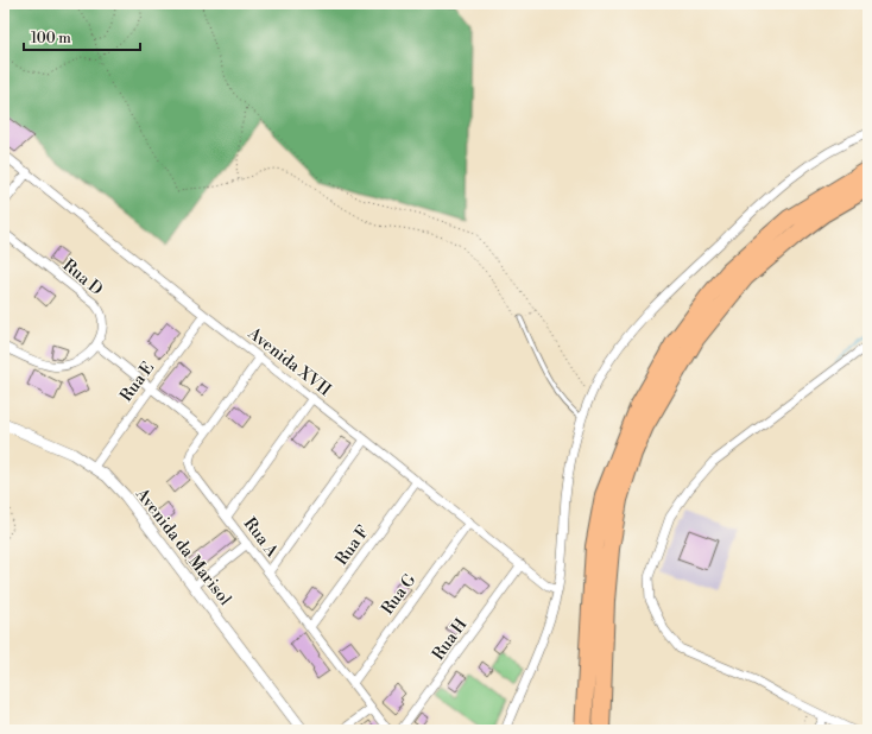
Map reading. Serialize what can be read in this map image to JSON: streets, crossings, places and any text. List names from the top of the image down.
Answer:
{
  "streets": {
    "street": [
      "Rua D",
      "Avenida XVII",
      "Rua E",
      "Rua A",
      "Rua F",
      "Avenida da Marisol",
      "Rua G",
      "Rua H"
    ]
  },
  "crossings": [
    ["Avenida XVII", "Rua E"],
    ["Avenida XVII", "Rua A"],
    ["Avenida XVII", "Rua F"],
    ["Avenida XVII", "Rua G"],
    ["Avenida XVII", "Rua H"],
    ["Rua E", "Avenida da Marisol"],
    ["Rua A", "Rua F"],
    ["Rua A", "Rua G"]
  ],
  "scale_bar": "100 m"
}
